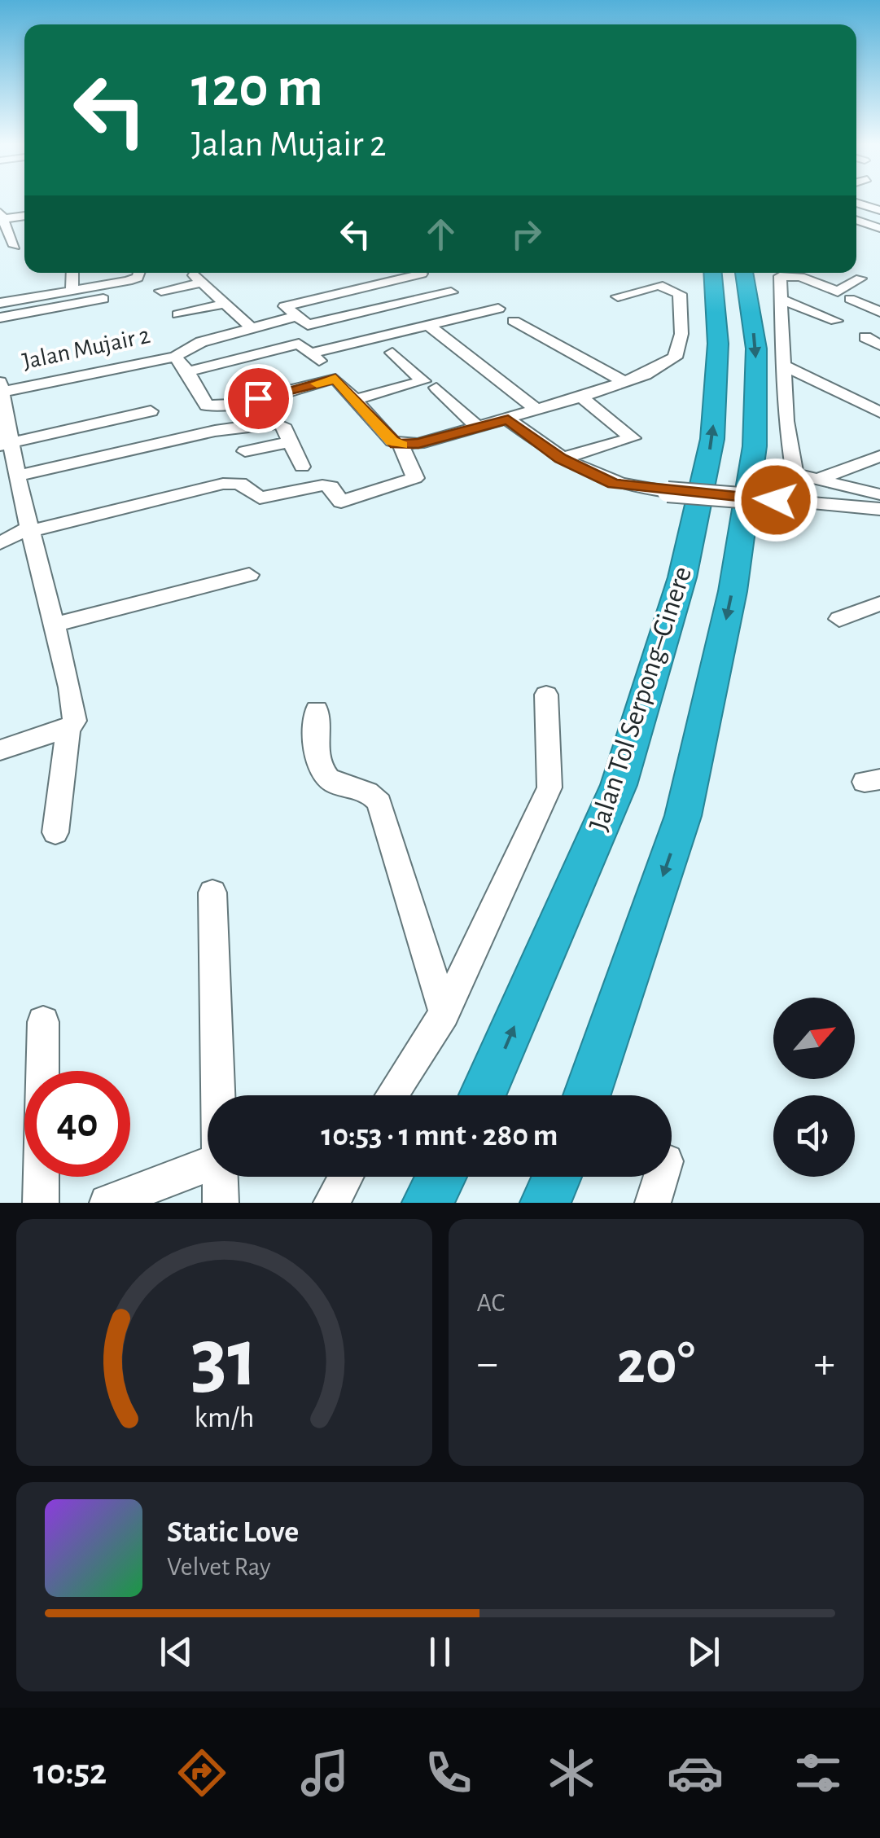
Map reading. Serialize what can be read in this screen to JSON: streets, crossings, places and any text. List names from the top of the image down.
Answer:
{
  "streets": {
    "highway": ["Jalan Tol Serpong–Cinere"],
    "street": ["Jalan Mujair 2"]
  },
  "north": "top right",
  "page": {
    "turn": ["120 m", "Jalan Mujair 2"],
    "limit": "40",
    "trip": "10:53 · 1 mnt · 280 m",
    "tile": "AC",
    "heat": ["−", "20°", "+"],
    "song": ["Static Love", "Velvet Ray"],
    "tabs": "10:52",
    "gauge": ["31", "km/h"]
  }
}
